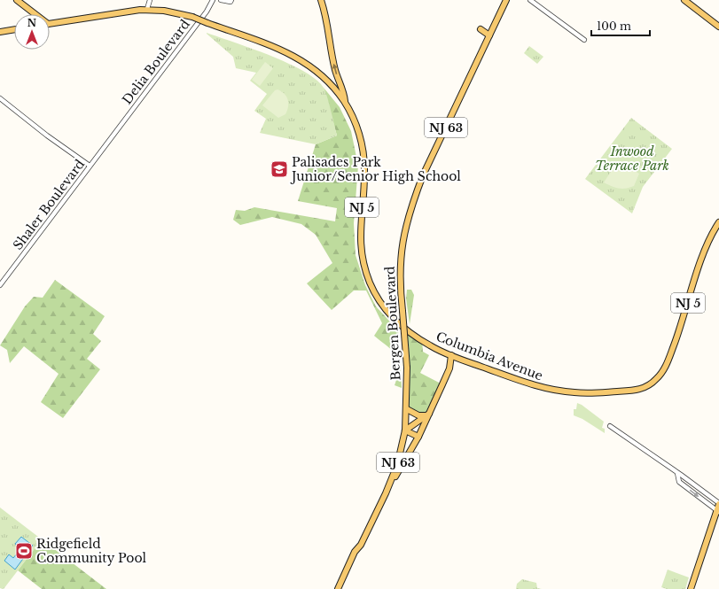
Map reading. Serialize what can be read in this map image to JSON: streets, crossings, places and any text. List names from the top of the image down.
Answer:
{
  "streets": {
    "main road": [
      "NJ 63",
      "NJ 5",
      "Bergen Boulevard",
      "Columbia Avenue"
    ],
    "street": ["Delia Boulevard", "Shaler Boulevard"]
  },
  "crossings": [
    ["Delia Boulevard", "Shaler Boulevard"],
    ["NJ 5", "Columbia Avenue"]
  ],
  "parks": ["Inwood Terrace Park"],
  "places": {
    "school or university": ["Palisades Park Junior/Senior High School"],
    "sports": ["Ridgefield Community Pool"]
  },
  "scale_bar": "100 m",
  "north": "top"
}
